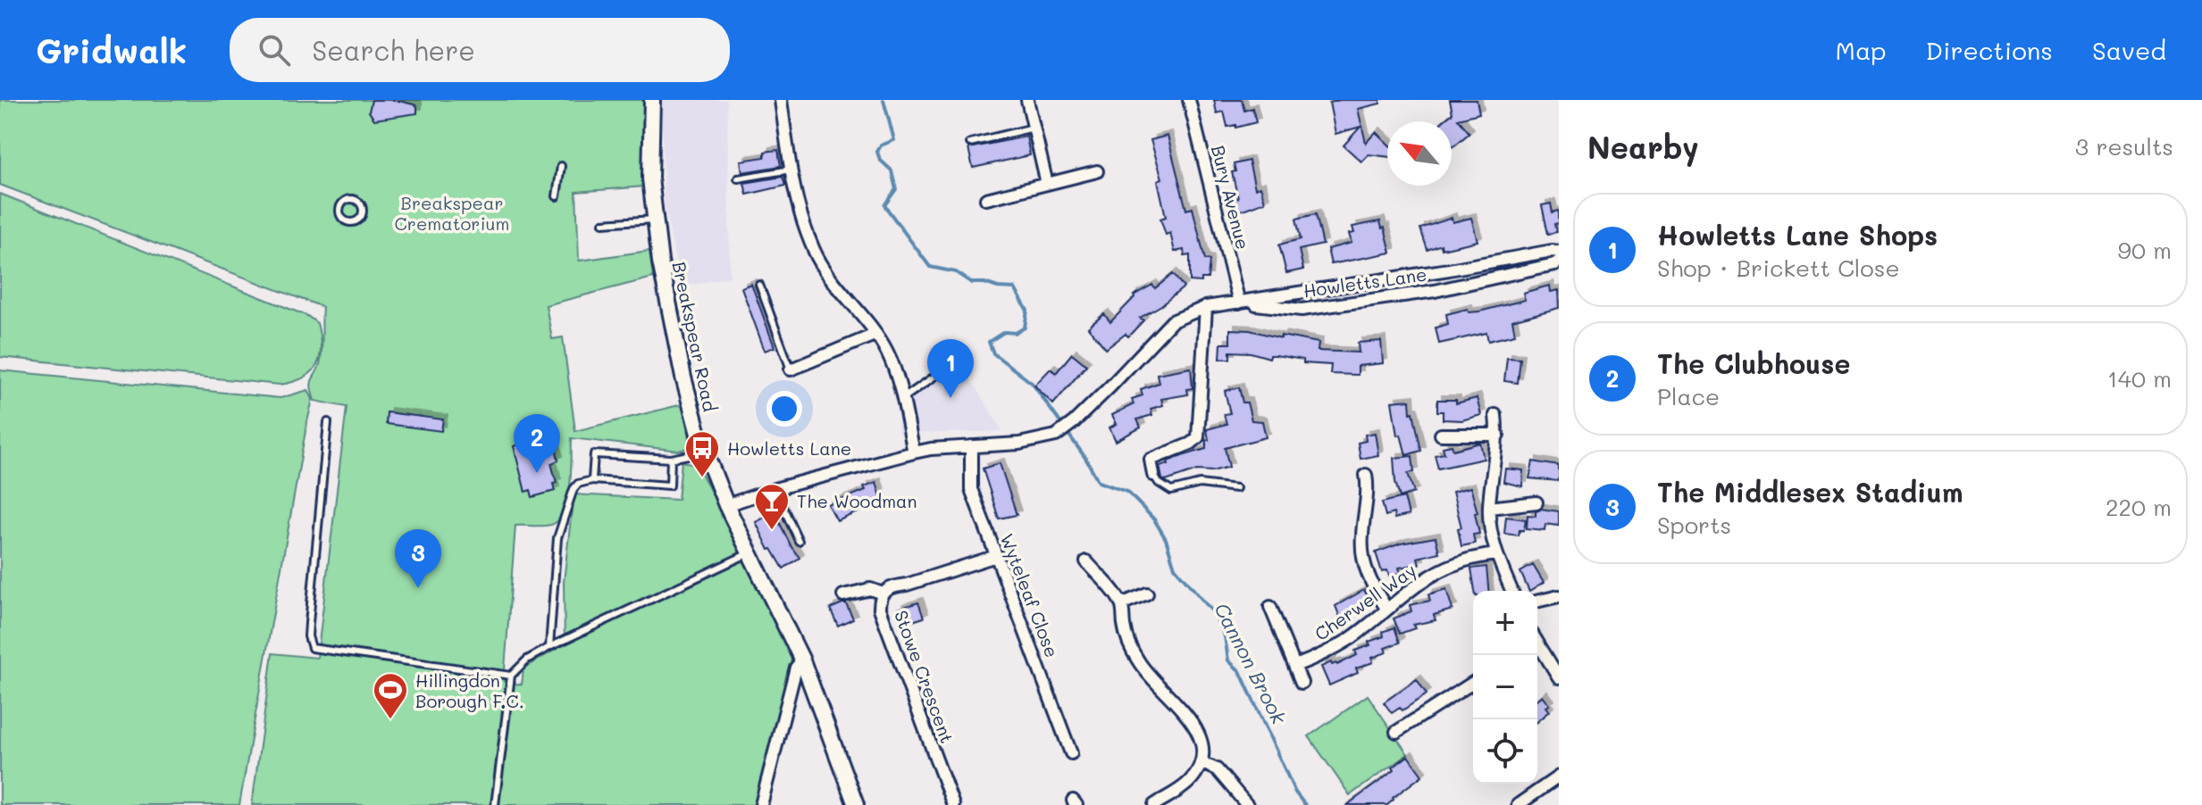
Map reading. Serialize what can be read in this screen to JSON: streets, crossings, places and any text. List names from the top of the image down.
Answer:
{
  "streets": {
    "street": [
      "Bury Avenue",
      "Howletts Lane",
      "Breakspear Road",
      "Wyteleaf Close",
      "Cherwell Way",
      "Stowe Crescent"
    ]
  },
  "crossings": [
    ["Bury Avenue", "Howletts Lane"],
    ["Howletts Lane", "Breakspear Road"],
    ["Howletts Lane", "Wyteleaf Close"],
    ["Wyteleaf Close", "Stowe Crescent"]
  ],
  "water": ["Cannon Brook"],
  "parks": ["Breakspear Crematorium"],
  "places": {
    "bus stop": ["Howletts Lane"],
    "bar": ["The Woodman"],
    "sports": ["Hillingdon Borough F.C."]
  },
  "north": "top left",
  "page": {
    "header": "Gridwalk",
    "search": "Search here",
    "nav": ["Map", "Directions", "Saved"],
    "heading": ["Nearby", "3 results"],
    "list": [
      {
        "mark": "1",
        "name": "Howletts Lane Shops",
        "note": "Shop · Brickett Close",
        "value": "90 m"
      },
      {
        "mark": "2",
        "name": "The Clubhouse",
        "note": "Place",
        "value": "140 m"
      },
      {
        "mark": "3",
        "name": "The Middlesex Stadium",
        "note": "Sports",
        "value": "220 m"
      }
    ],
    "pins": ["1", "2", "3"],
    "map_buttons": ["+", "−"]
  }
}
